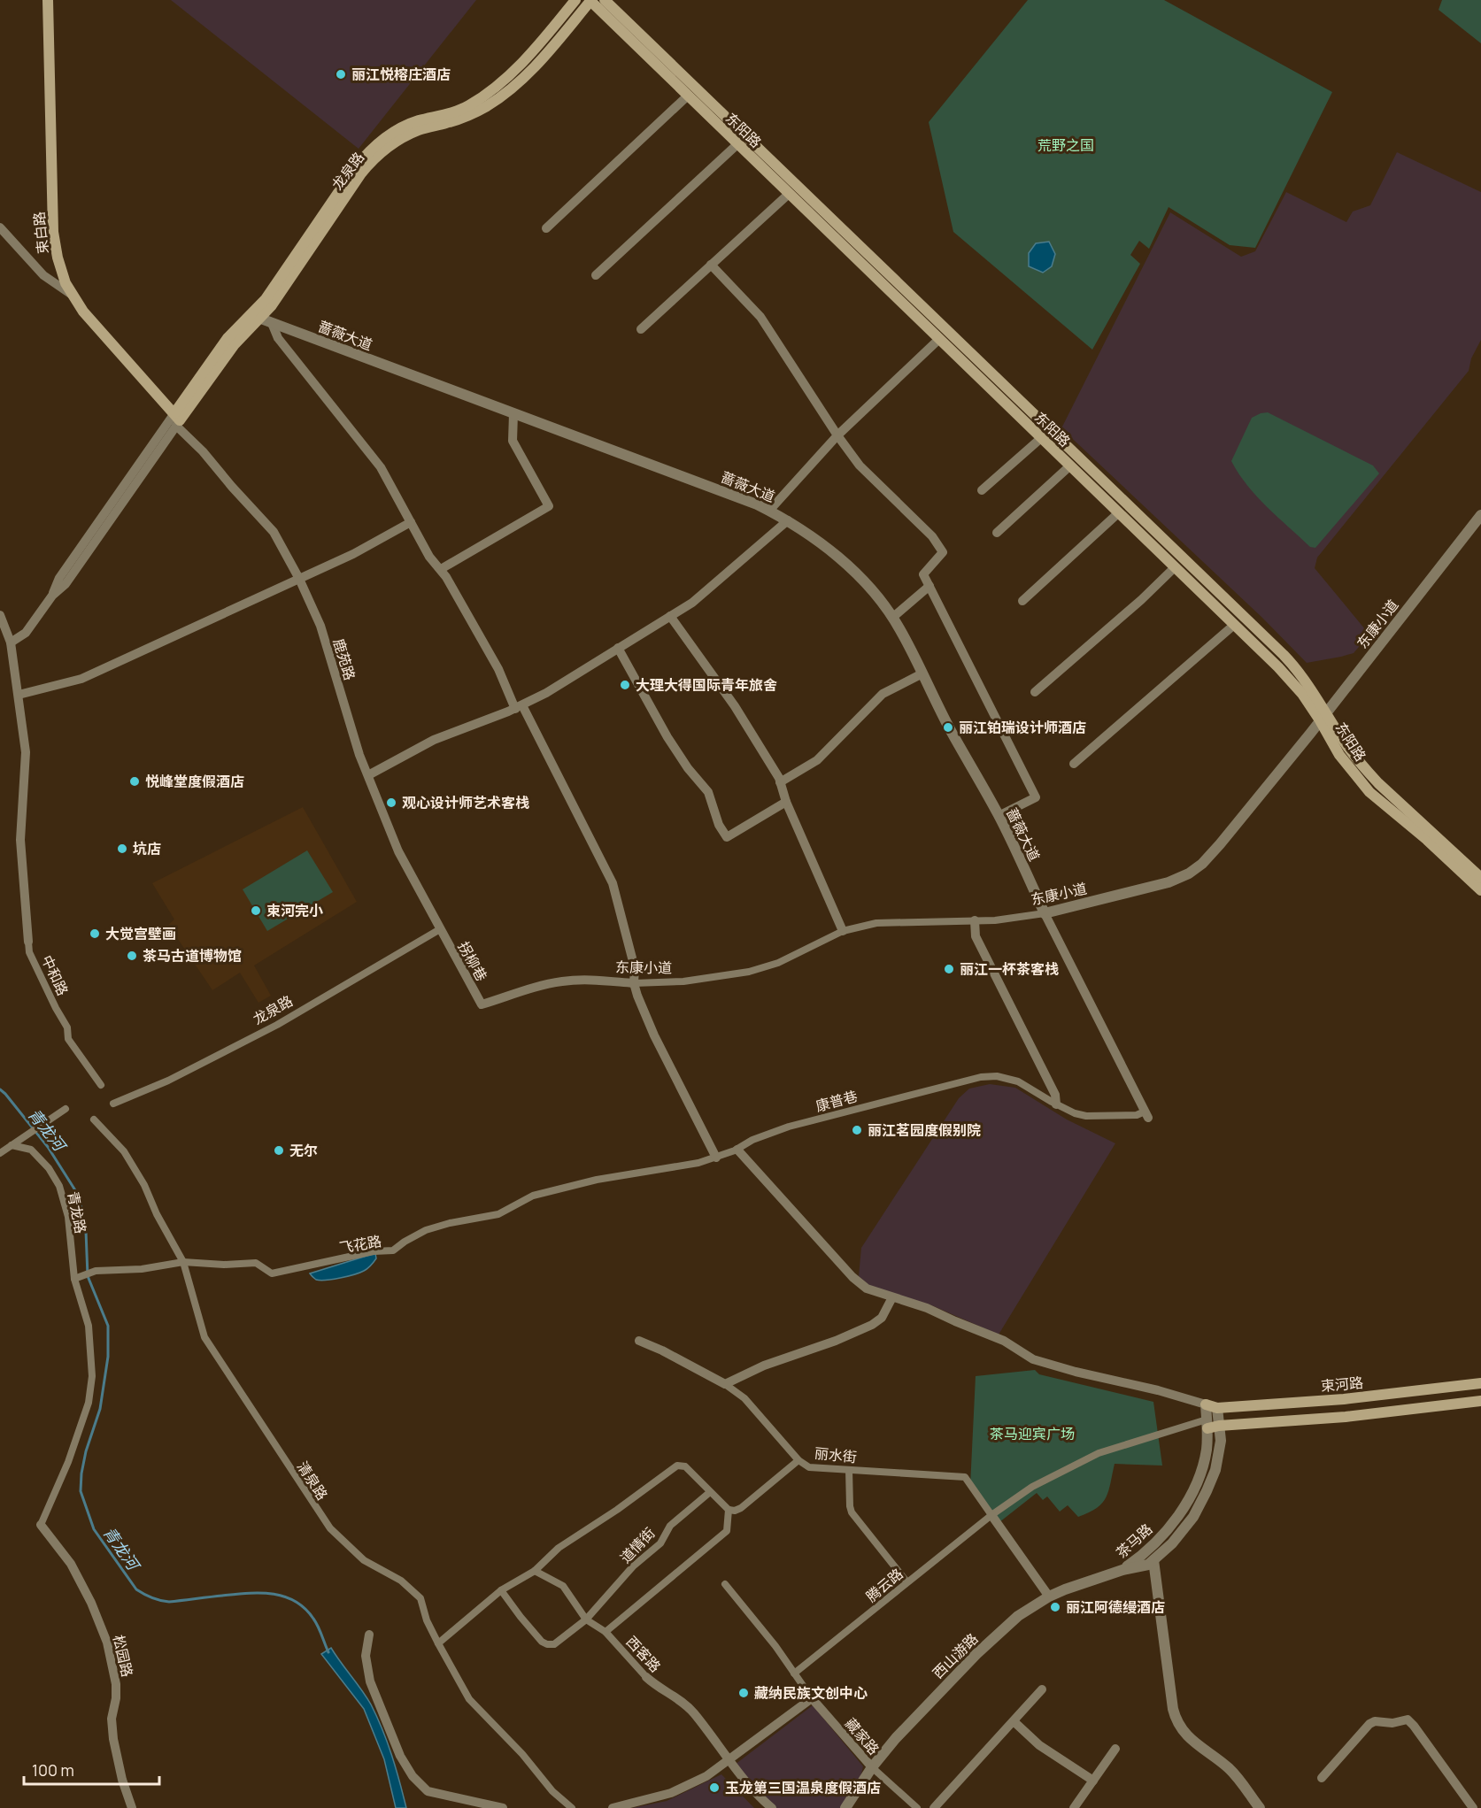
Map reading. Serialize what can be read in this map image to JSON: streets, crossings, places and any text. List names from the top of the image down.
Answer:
{
  "streets": {
    "main road": [
      "东阳路",
      "龙泉路",
      "束白路",
      "束河路"
    ],
    "street": [
      "蔷薇大道",
      "东康小道",
      "鹿苑路",
      "拐柳巷",
      "中和路",
      "康普巷",
      "青龙路",
      "飞花路",
      "丽水街",
      "清泉路",
      "茶马路",
      "道情街",
      "腾云路",
      "西客路",
      "松园路",
      "西山游路",
      "藏家路"
    ]
  },
  "crossings": [
    ["东阳路", "龙泉路"],
    ["东阳路", "东康小道"],
    ["龙泉路", "束白路"],
    ["龙泉路", "蔷薇大道"],
    ["龙泉路", "鹿苑路"],
    ["龙泉路", "拐柳巷"],
    ["束白路", "鹿苑路"],
    ["蔷薇大道", "东康小道"],
    ["东康小道", "拐柳巷"],
    ["鹿苑路", "拐柳巷"],
    ["康普巷", "飞花路"],
    ["青龙路", "飞花路"],
    ["青龙路", "松园路"],
    ["飞花路", "清泉路"],
    ["束河路", "茶马路"],
    ["丽水街", "腾云路"],
    ["茶马路", "腾云路"],
    ["茶马路", "西山游路"],
    ["道情街", "西客路"],
    ["西山游路", "藏家路"]
  ],
  "water": ["青龙河"],
  "parks": ["荒野之国", "茶马迎宾广场"],
  "places": [
    "丽江悦榕庄酒店",
    "大理大得国际青年旅舍",
    "丽江铂瑞设计师酒店",
    "悦峰堂度假酒店",
    "观心设计师艺术客栈",
    "坑店",
    "束河完小",
    "大觉宫壁画",
    "茶马古道博物馆",
    "丽江一杯茶客栈",
    "丽江茗园度假别院",
    "无尔",
    "丽江阿德缦酒店",
    "藏纳民族文创中心",
    "玉龙第三国温泉度假酒店"
  ],
  "scale_bar": "100 m"
}
